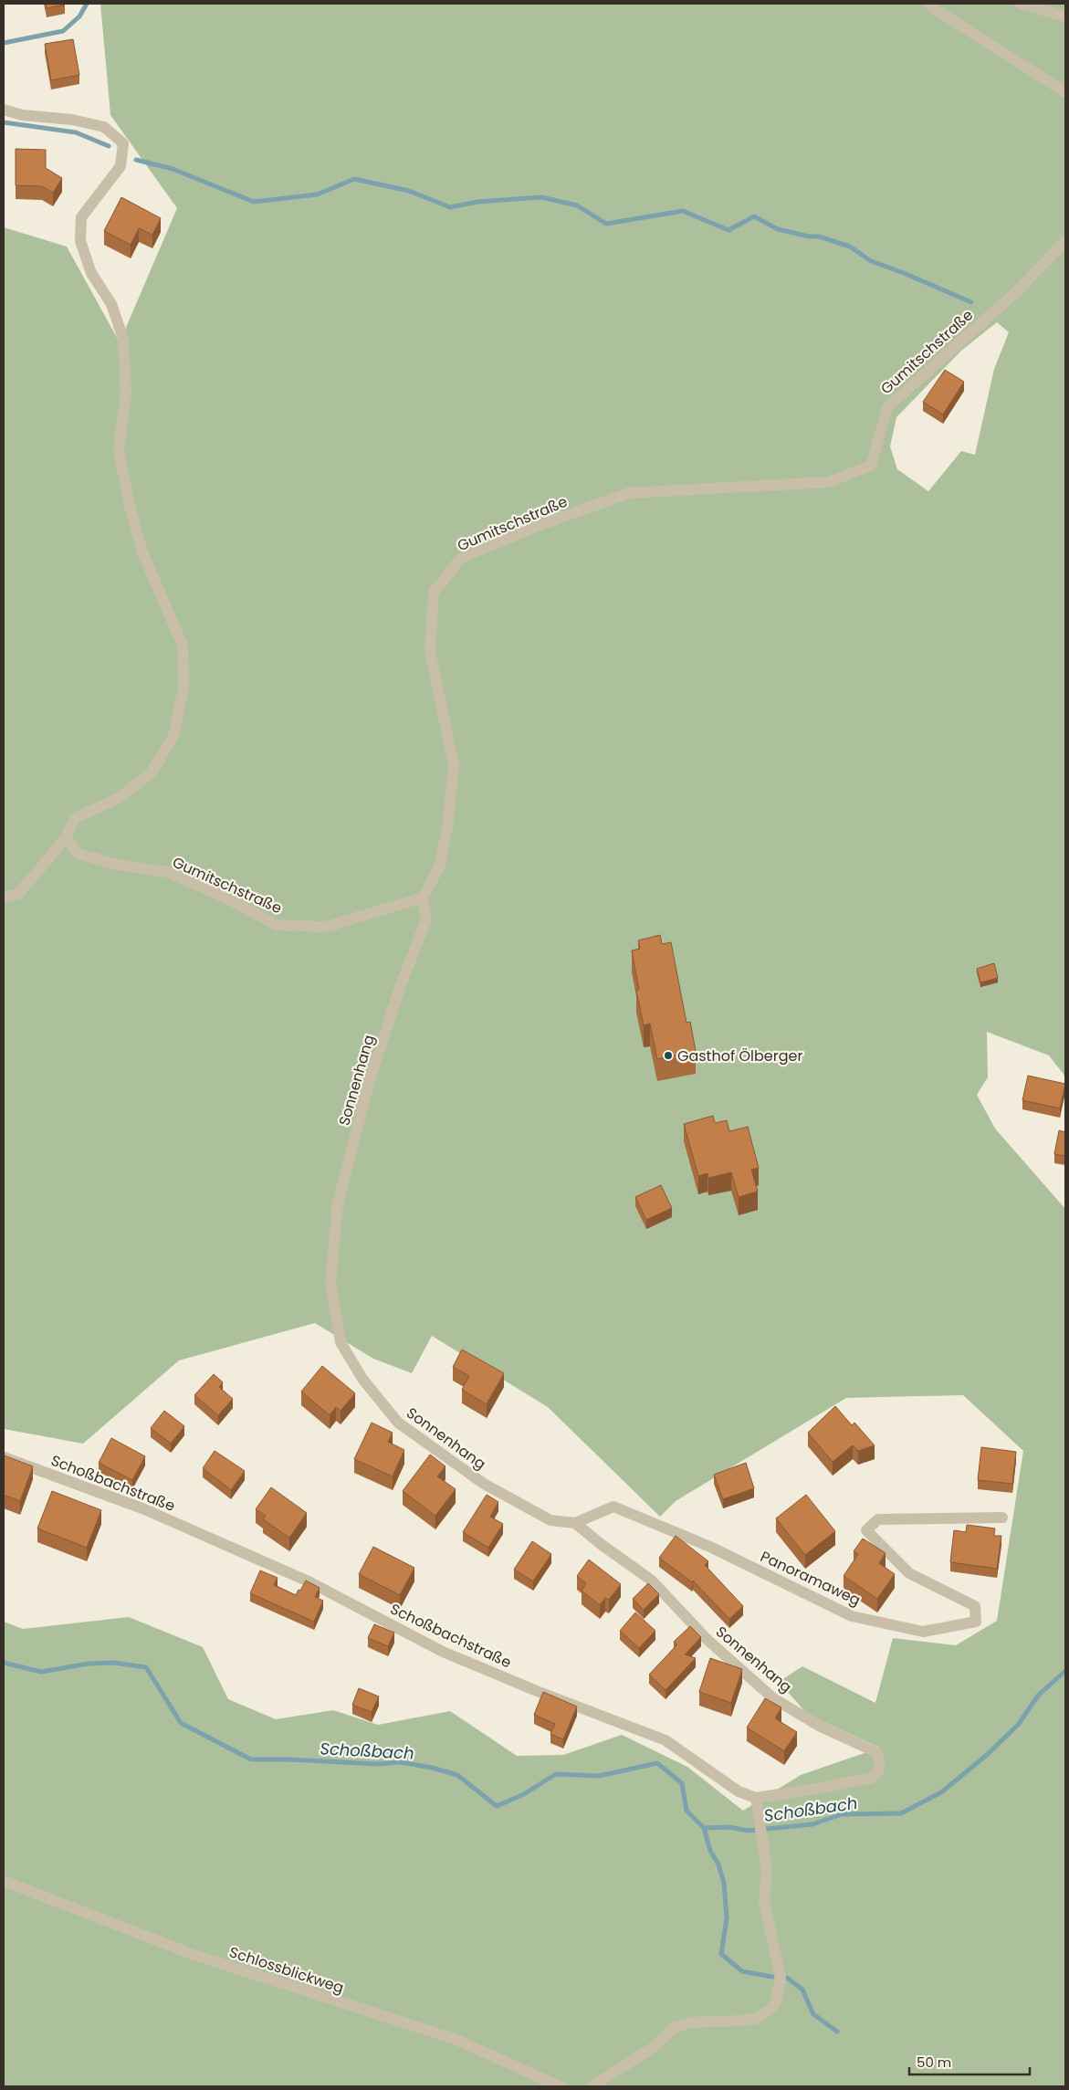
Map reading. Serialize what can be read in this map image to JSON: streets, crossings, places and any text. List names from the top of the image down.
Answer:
{
  "streets": {
    "street": [
      "Gumitschstraße",
      "Sonnenhang",
      "Schoßbachstraße",
      "Panoramaweg",
      "Schlossblickweg"
    ]
  },
  "crossings": [
    ["Gumitschstraße", "Sonnenhang"],
    ["Sonnenhang", "Schoßbachstraße"],
    ["Sonnenhang", "Panoramaweg"]
  ],
  "water": ["Schoßbach"],
  "places": ["Gasthof Ölberger"],
  "scale_bar": "50 m"
}
